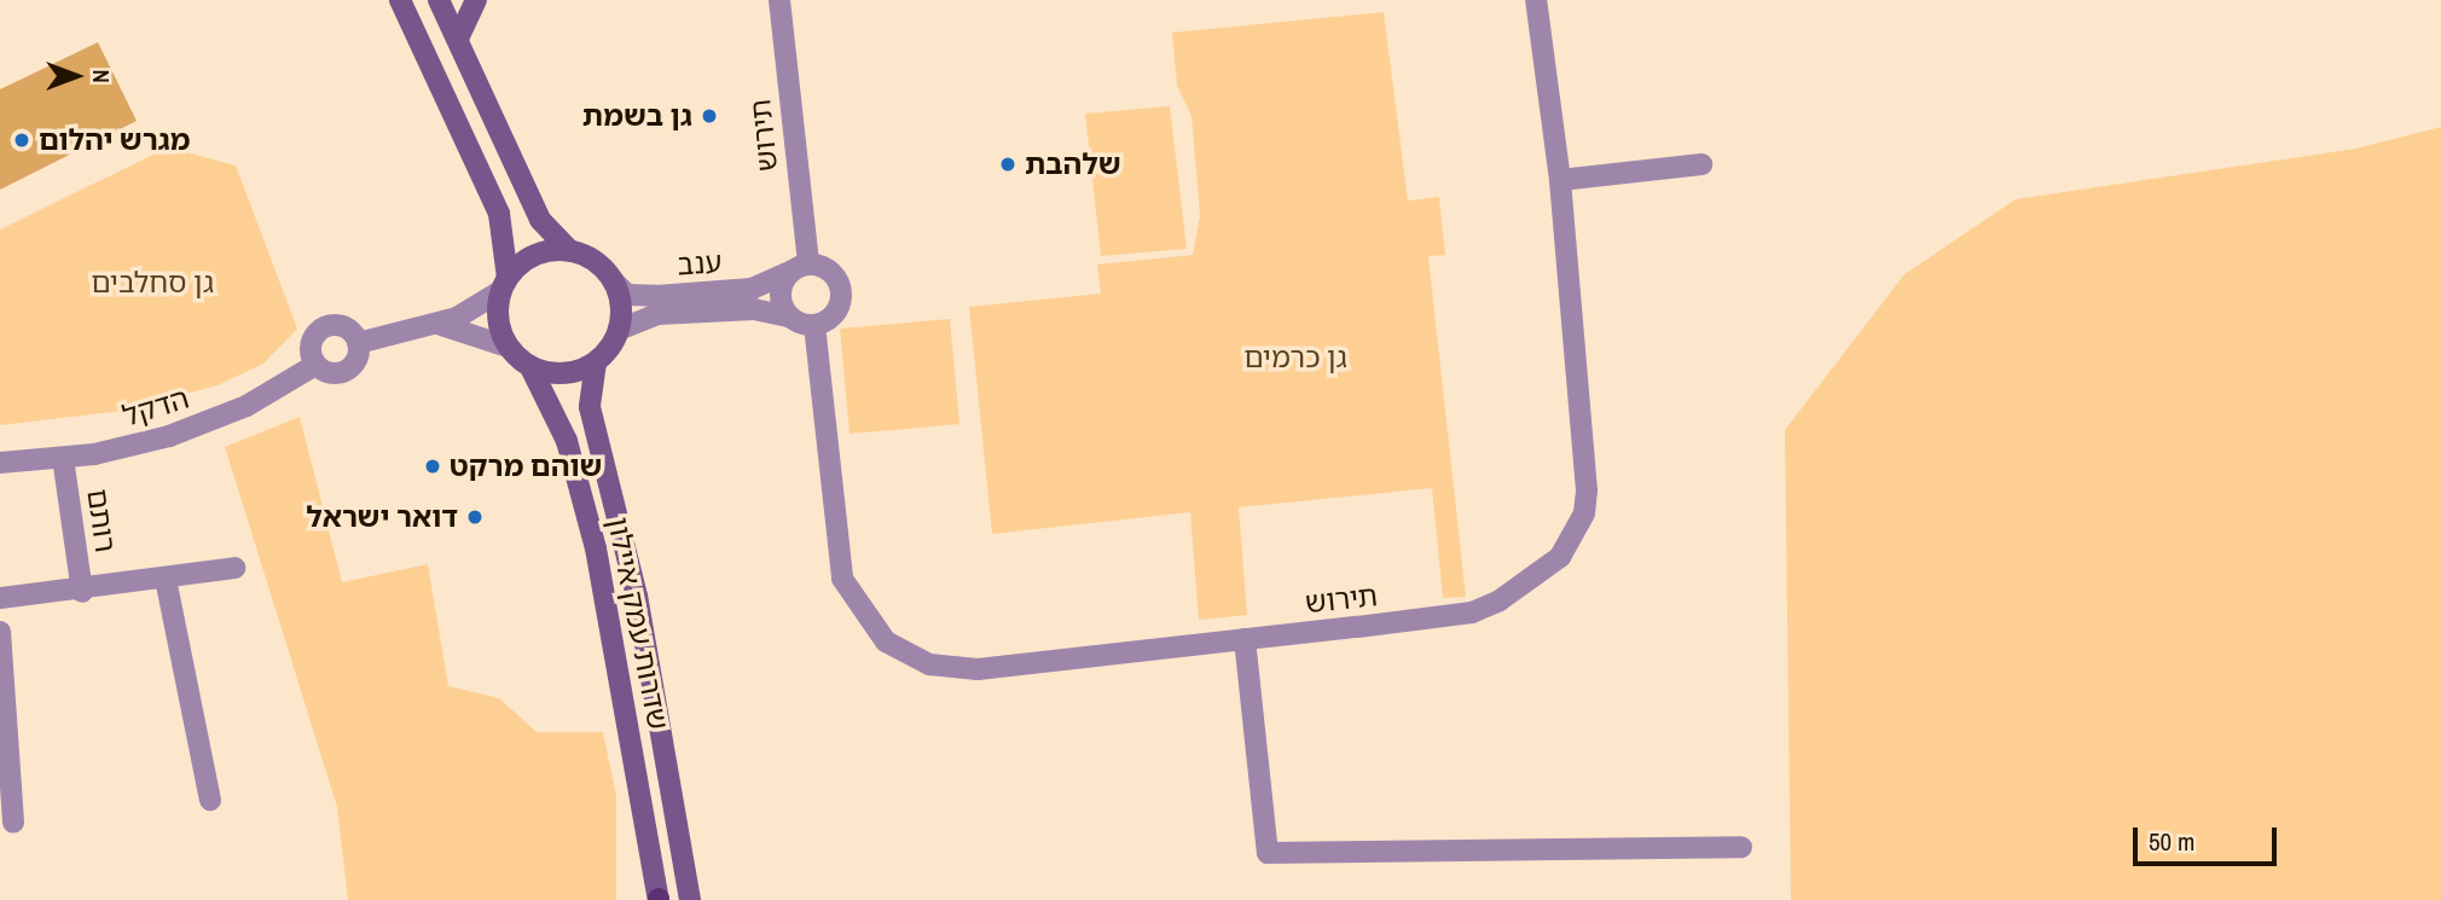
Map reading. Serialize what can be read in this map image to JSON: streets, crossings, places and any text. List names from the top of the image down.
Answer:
{
  "streets": {
    "main road": ["שדרות עמק איילון"],
    "street": [
      "תירוש",
      "ענב",
      "הדקל",
      "רותם"
    ]
  },
  "crossings": [
    ["תירוש", "ענב"],
    ["ענב", "שדרות עמק איילון"],
    ["הדקל", "רותם"]
  ],
  "parks": ["גן סחלבים", "גן כרמים"],
  "places": [
    "גן בשמת",
    "מגרש יהלום",
    "שלהבת",
    "שוהם מרקט",
    "דואר ישראל"
  ],
  "scale_bar": "50 m",
  "north": "right"
}
